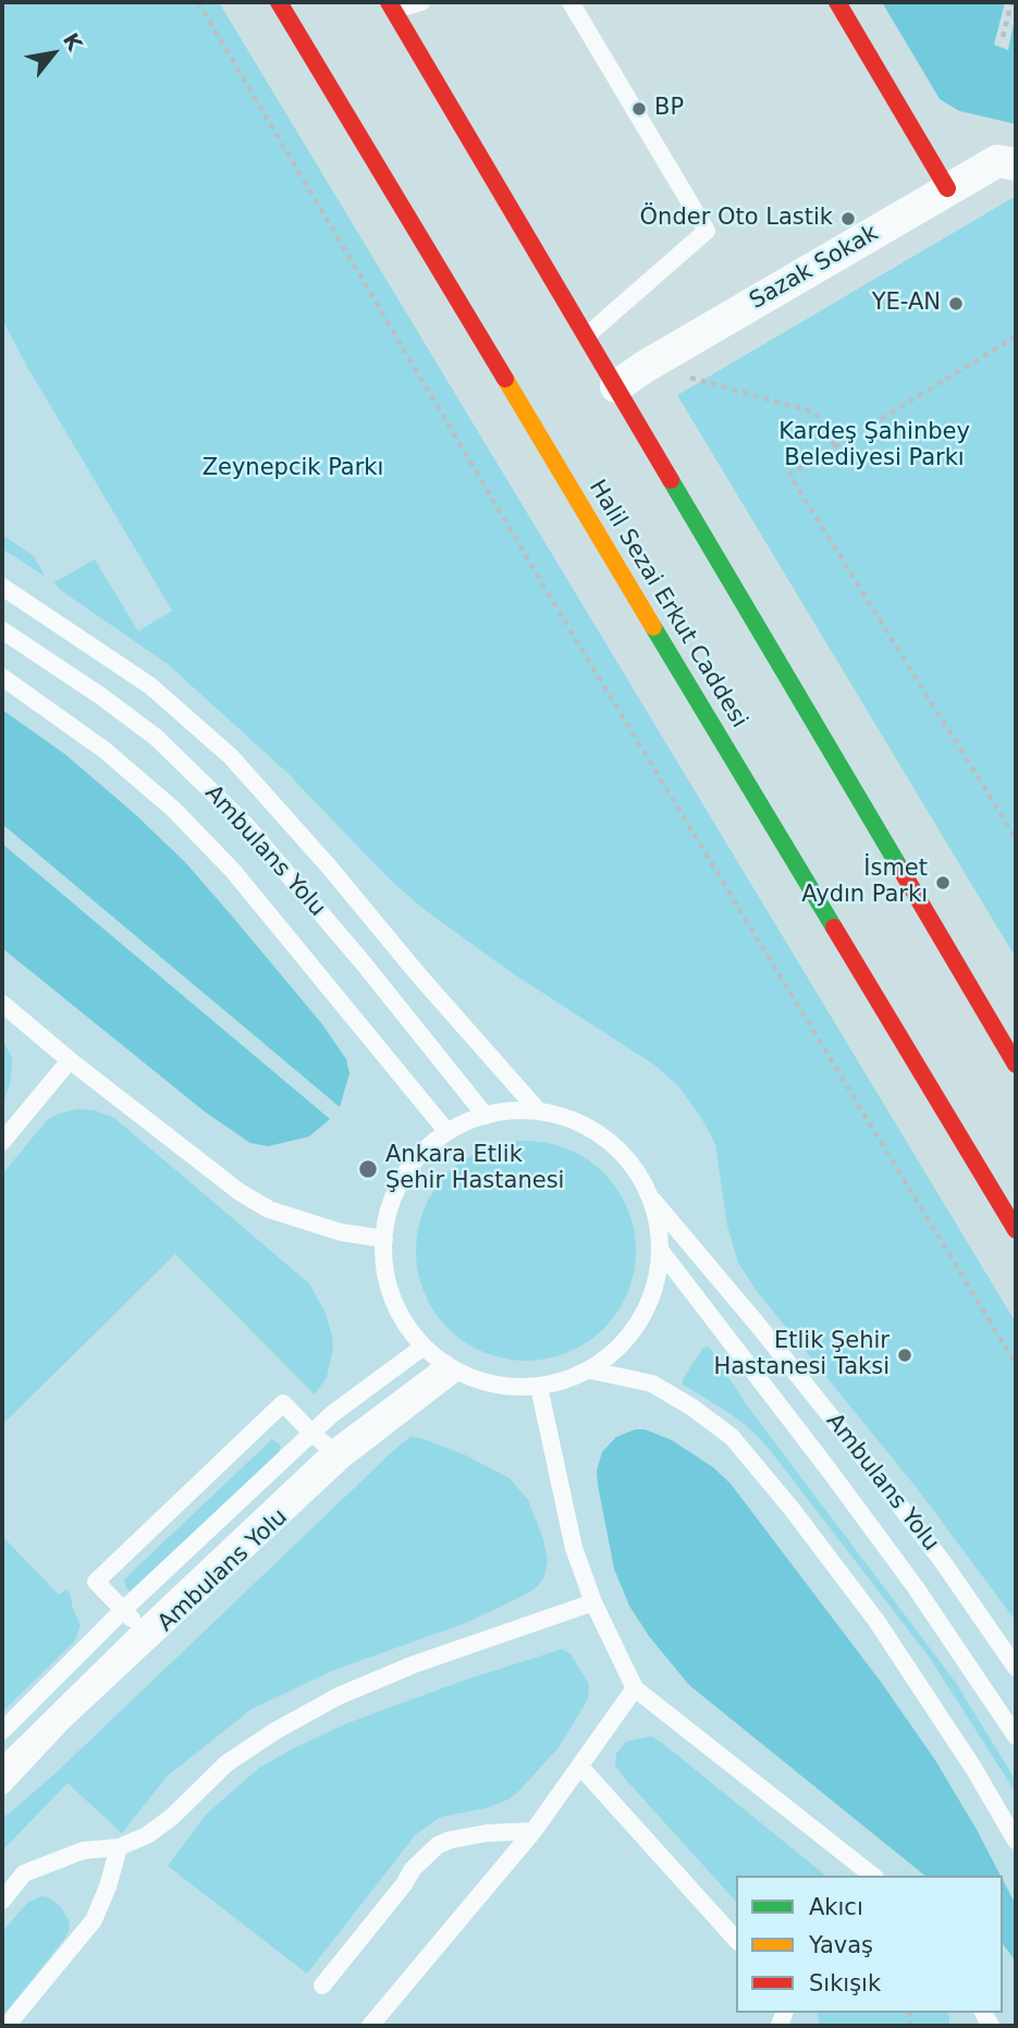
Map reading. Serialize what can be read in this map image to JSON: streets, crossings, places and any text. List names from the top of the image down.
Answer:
{
  "streets": {
    "main road": ["Halil Sezai Erkut Caddesi"],
    "street": ["Sazak Sokak"],
    "lane": ["Ambulans Yolu"]
  },
  "parks": ["Kardeş Şahinbey Belediyesi Parkı", "Zeynepcik Parkı"],
  "places": [
    "BP",
    "Önder Oto Lastik",
    "YE-AN",
    "İsmet Aydın Parkı",
    "Ankara Etlik Şehir Hastanesi",
    "Etlik Şehir Hastanesi Taksi"
  ],
  "legend": ["Akıcı", "Yavaş", "Sıkışık"],
  "north": "top right"
}
